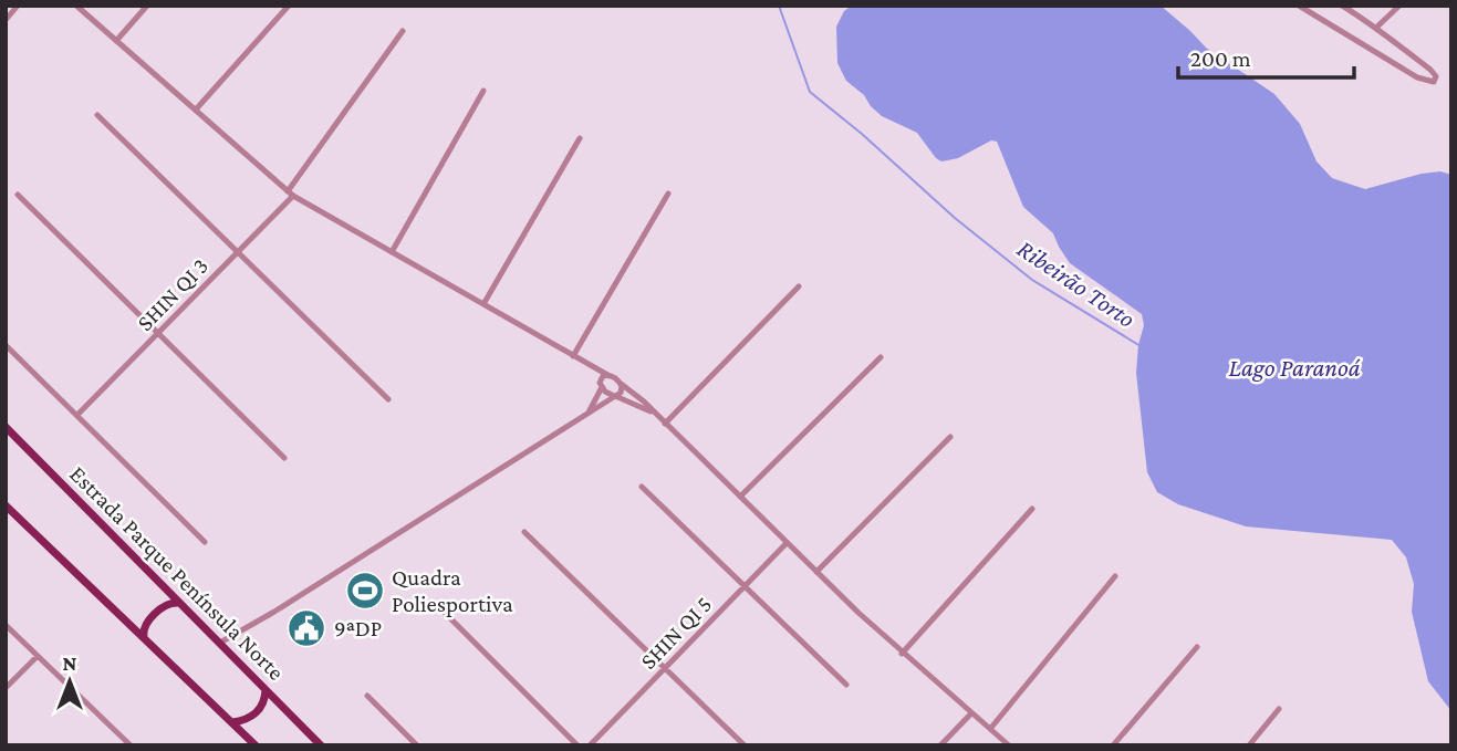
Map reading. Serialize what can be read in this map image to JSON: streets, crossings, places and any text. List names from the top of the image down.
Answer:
{
  "streets": {
    "main road": ["Estrada Parque Península Norte"],
    "street": ["SHIN QI 3", "SHIN QI 5"]
  },
  "water": ["Ribeirão Torto", "Lago Paranoá"],
  "places": {
    "sports": ["Quadra Poliesportiva"],
    "public building": ["9ªDP"]
  },
  "scale_bar": "200 m",
  "north": "top"
}
